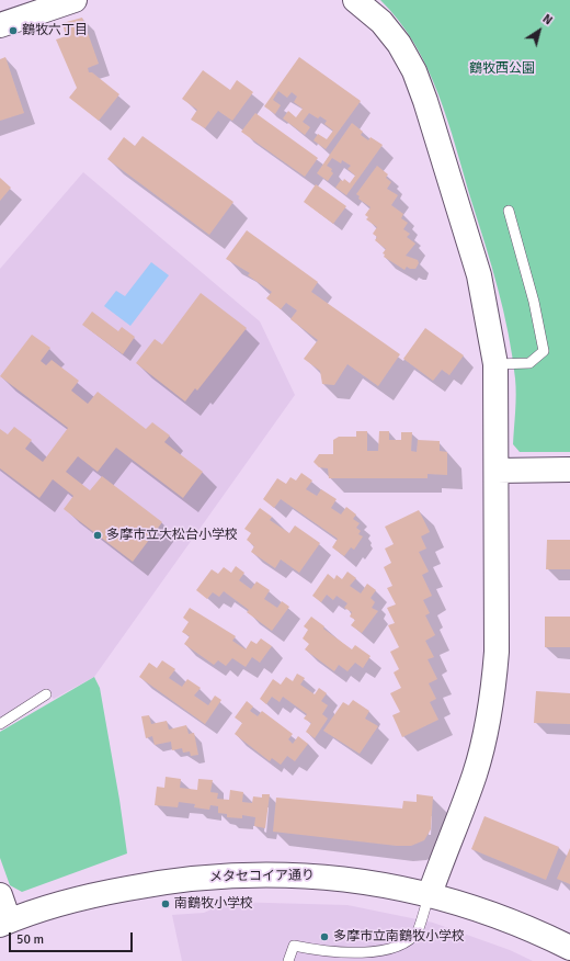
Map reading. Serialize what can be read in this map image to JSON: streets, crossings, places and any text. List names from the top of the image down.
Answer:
{
  "streets": {
    "street": ["メタセコイア通り"]
  },
  "parks": ["鶴牧西公園"],
  "places": [
    "鶴牧六丁目",
    "多摩市立大松台小学校",
    "南鶴牧小学校",
    "多摩市立南鶴牧小学校"
  ],
  "scale_bar": "50 m",
  "north": "top right"
}
